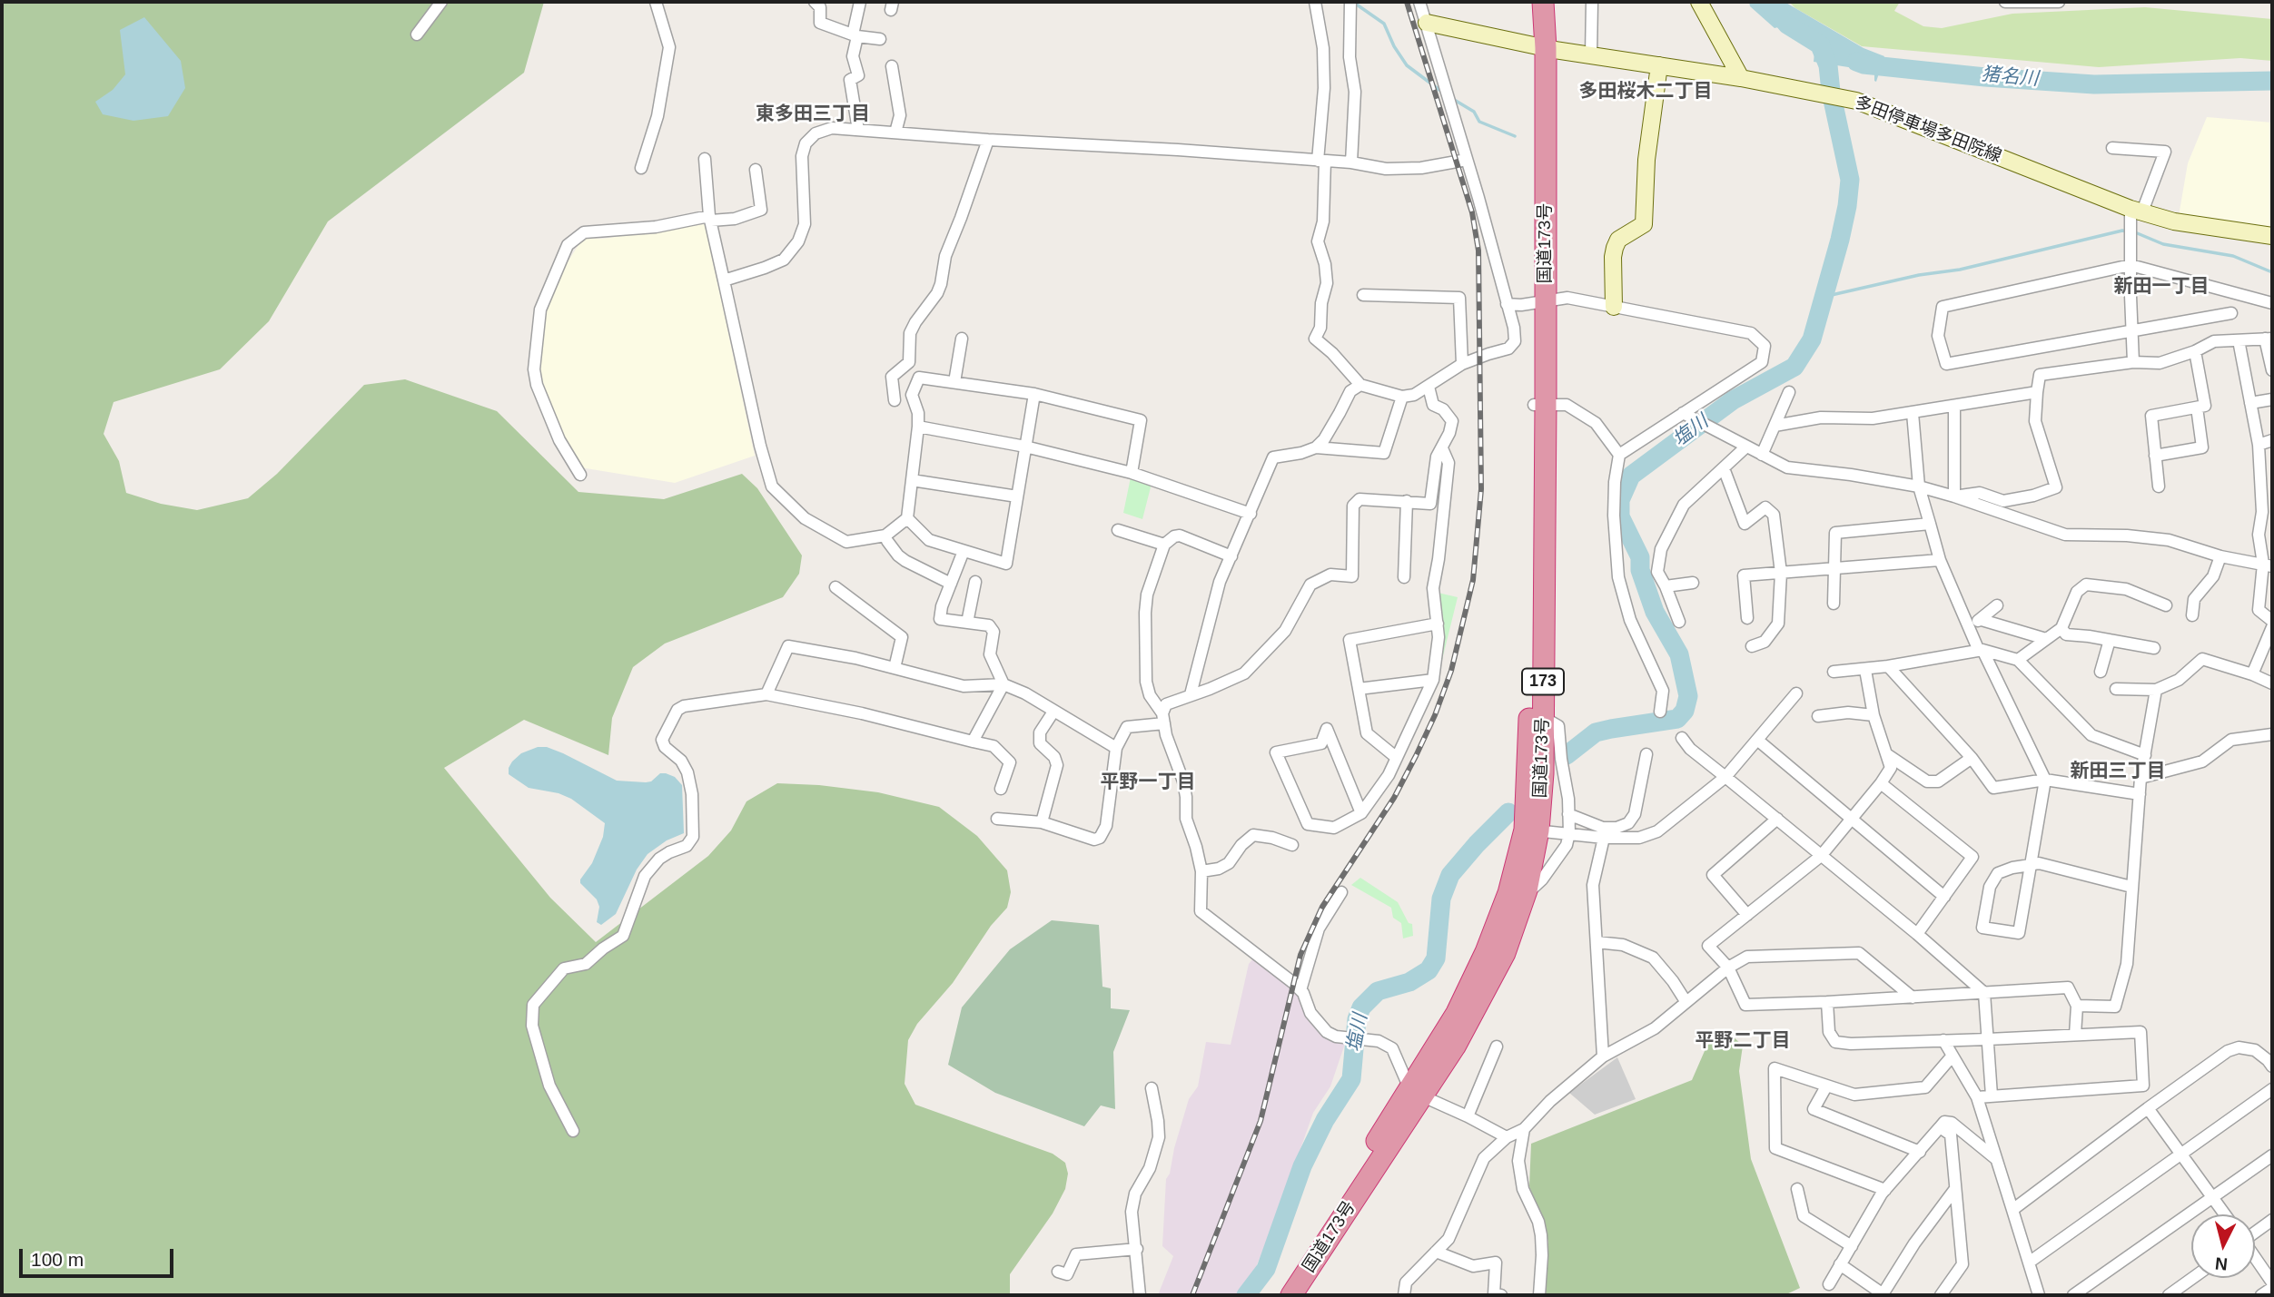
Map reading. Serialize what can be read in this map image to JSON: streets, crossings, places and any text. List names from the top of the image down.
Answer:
{
  "streets": {
    "highway": ["国道173号", "173"],
    "main road": ["多田停車場多田院線"]
  },
  "crossings": [
    ["多田停車場多田院線", "国道173号"]
  ],
  "districts": [
    "多田桜木二丁目",
    "東多田三丁目",
    "新田一丁目",
    "新田三丁目",
    "平野一丁目",
    "平野二丁目"
  ],
  "water": ["猪名川", "塩川"],
  "scale_bar": "100 m",
  "north": "bottom"
}
